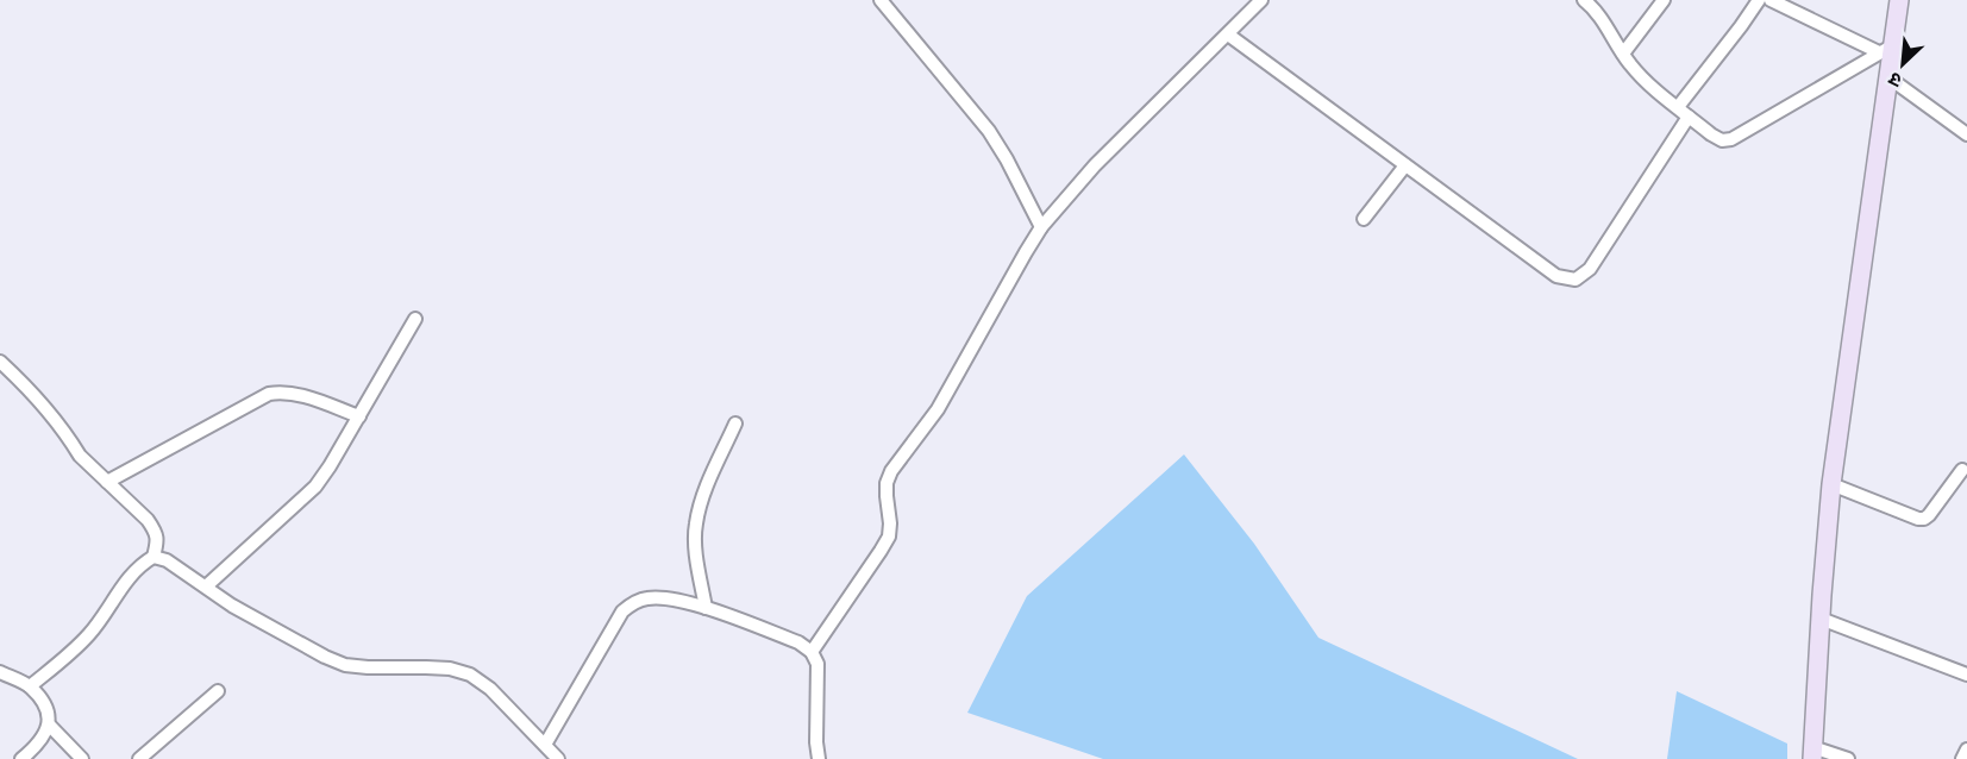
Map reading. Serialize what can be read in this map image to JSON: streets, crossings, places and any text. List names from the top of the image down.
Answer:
{
  "north": "bottom left"
}
